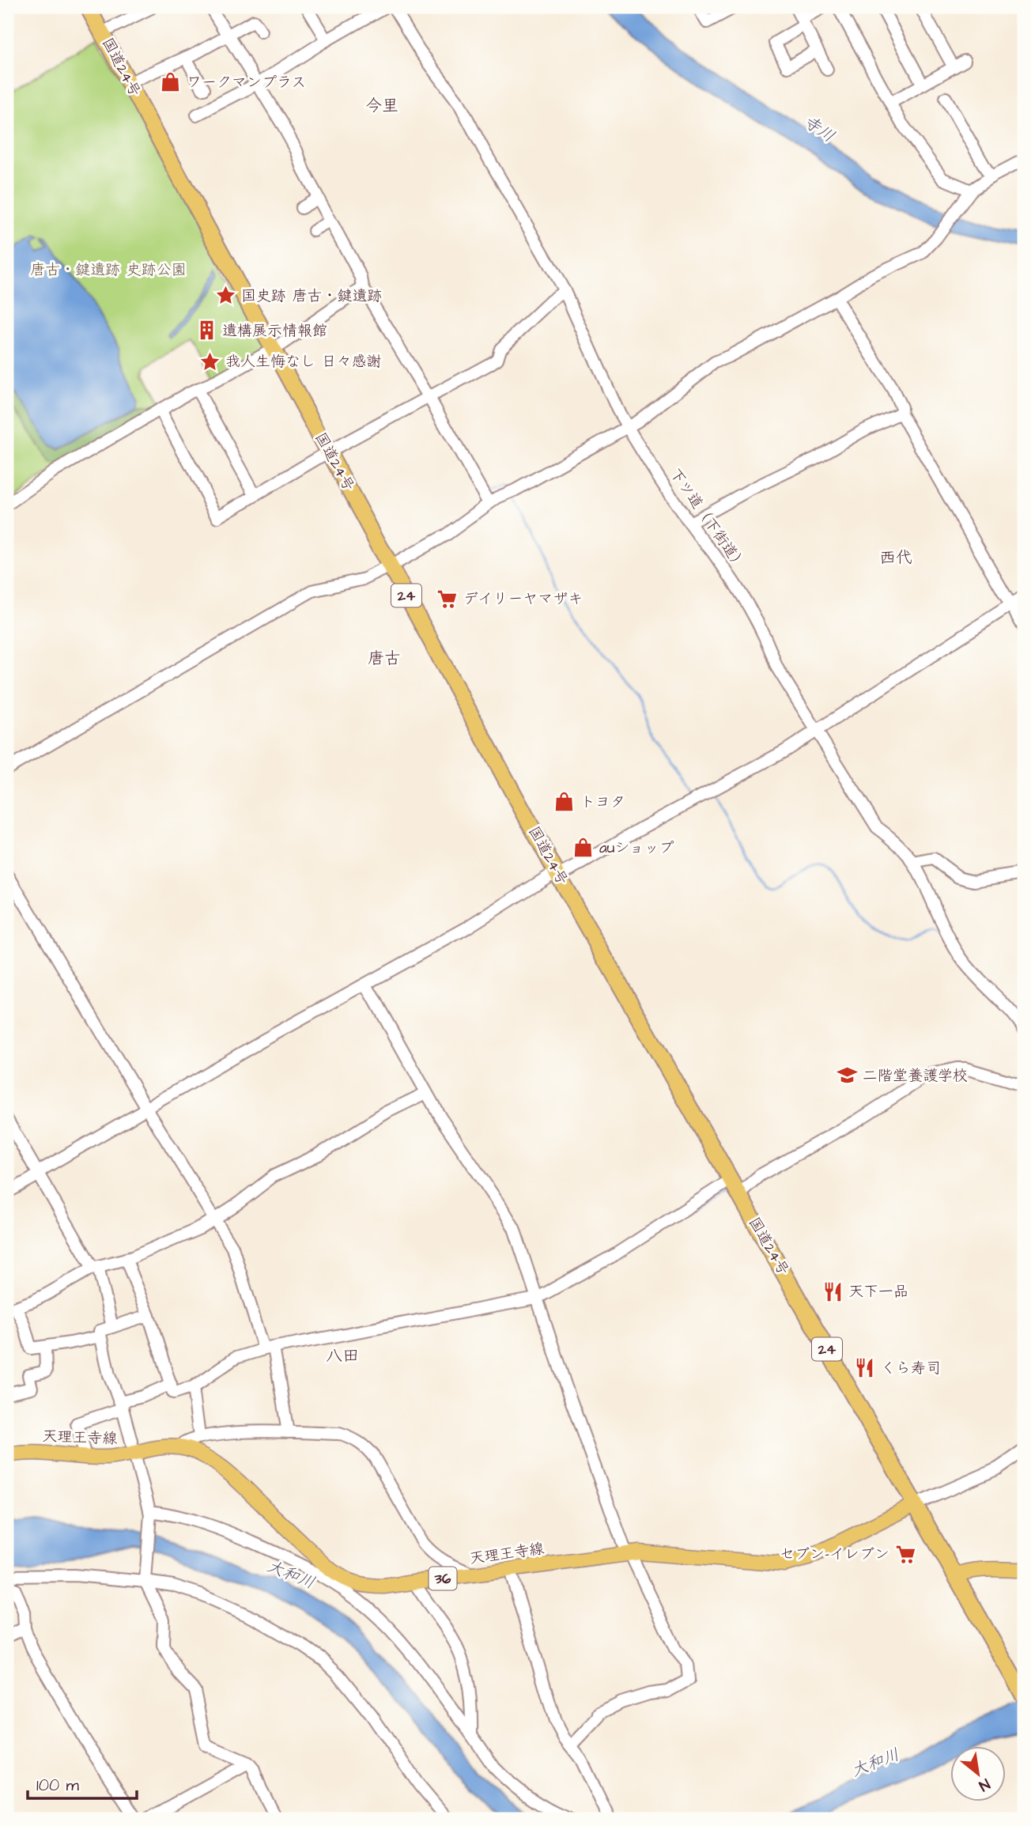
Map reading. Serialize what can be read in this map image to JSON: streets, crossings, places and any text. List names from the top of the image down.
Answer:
{
  "streets": {
    "highway": ["国道24号", "24"],
    "main road": ["天理王寺線", "36"],
    "street": ["下ツ道（下街道）"]
  },
  "crossings": [
    ["国道24号", "天理王寺線"]
  ],
  "districts": [
    "今里",
    "西代",
    "唐古",
    "八田"
  ],
  "water": ["寺川", "大和川"],
  "parks": ["唐古・鍵遺跡 史跡公園"],
  "places": {
    "shop": ["ワークマンプラス", "トヨタ", "auショップ"],
    "place": ["国史跡 唐古・鍵遺跡", "我人生悔なし 日々感謝"],
    "building": ["遺構展示情報館"],
    "supermarket": ["デイリーヤマザキ", "セブン-イレブン"],
    "school or university": ["二階堂養護学校"],
    "restaurant": ["天下一品", "くら寿司"]
  },
  "scale_bar": "100 m",
  "north": "bottom right"
}
